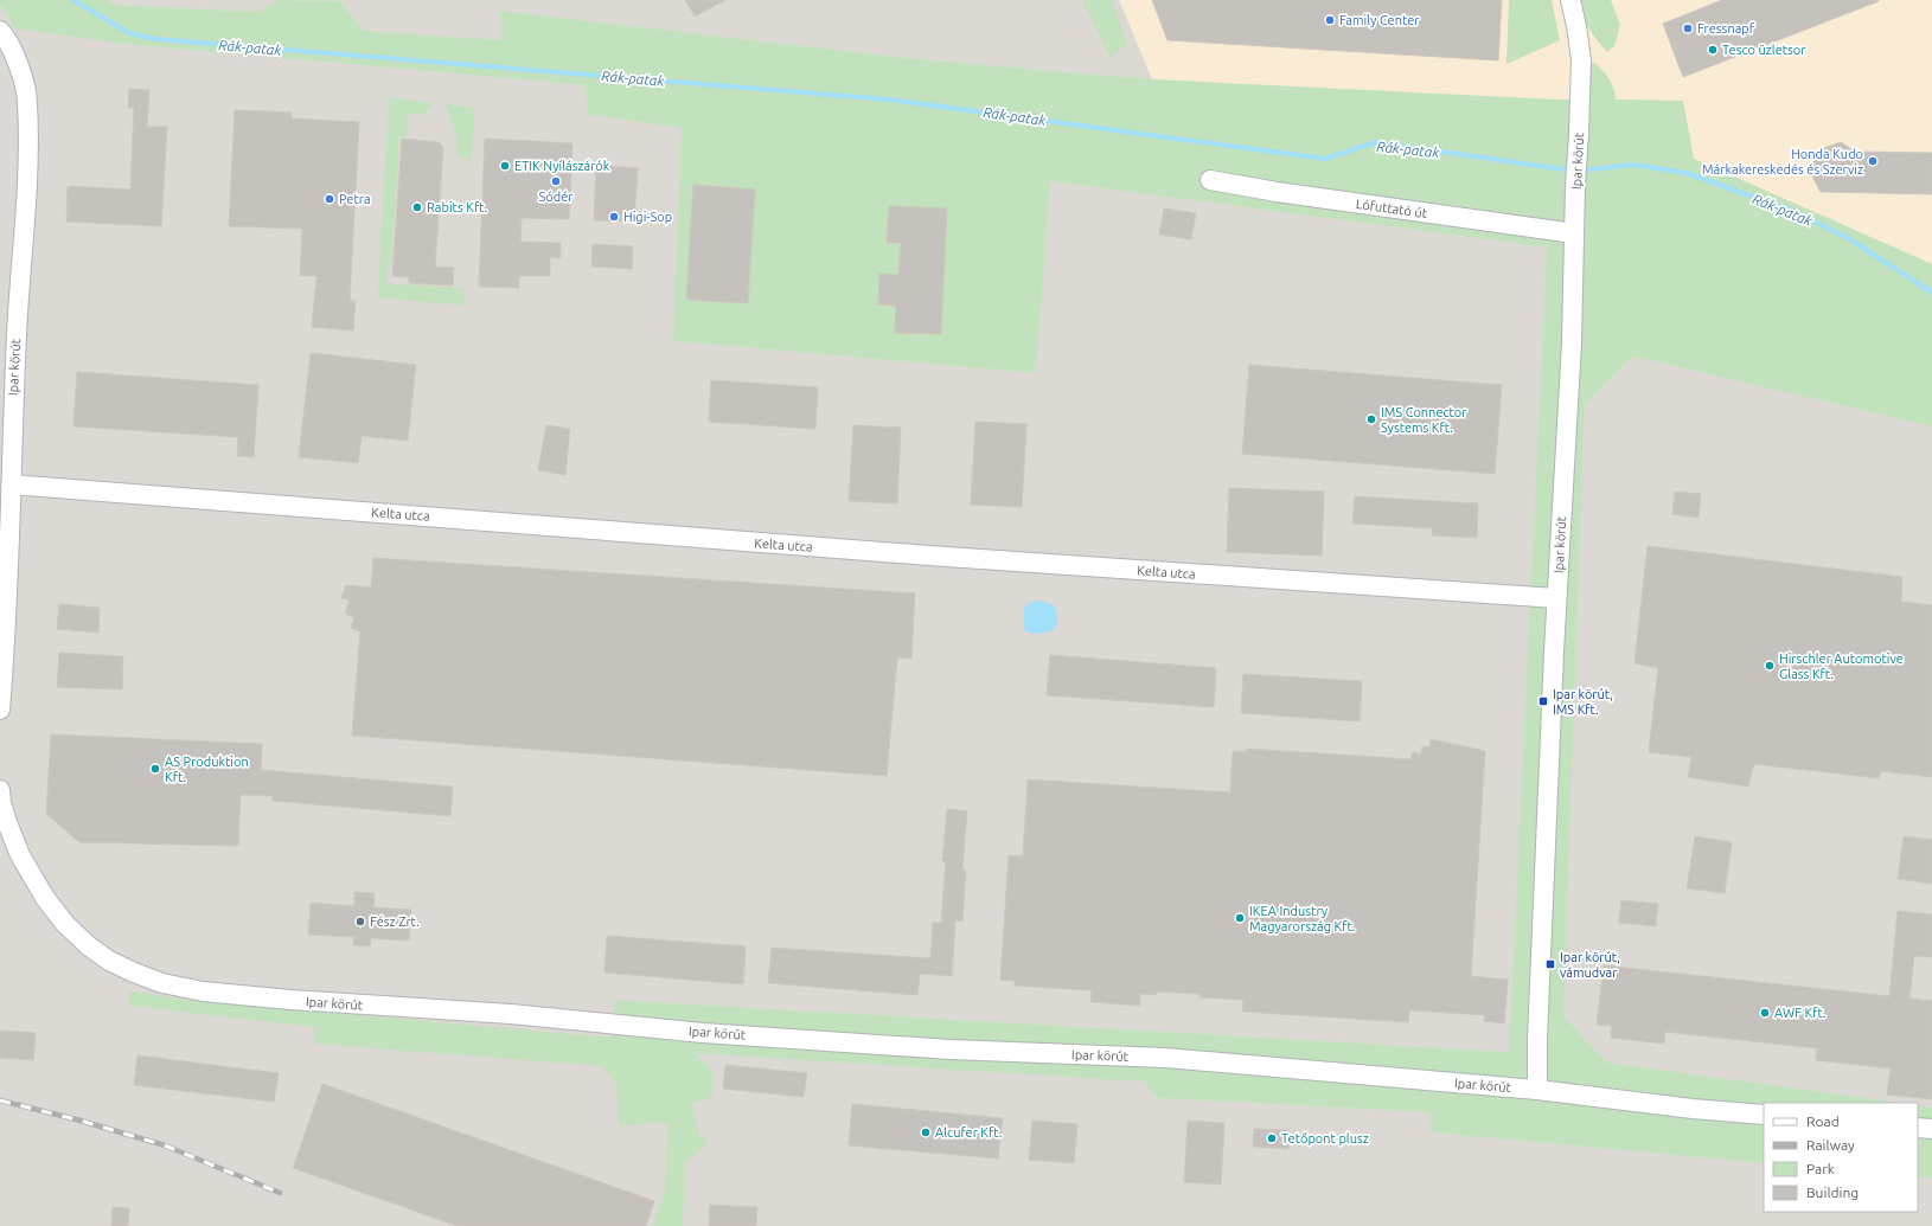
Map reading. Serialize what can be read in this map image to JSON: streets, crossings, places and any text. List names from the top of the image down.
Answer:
{
  "streets": {
    "street": ["Ipar körút", "Lófuttató út", "Kelta utca"]
  },
  "crossings": [
    ["Ipar körút", "Lófuttató út"],
    ["Ipar körút", "Kelta utca"]
  ],
  "water": ["Rák-patak"],
  "places": {
    "other": [
      "Family Center",
      "Fressnapf",
      "Tesco üzletsor",
      "Honda Kudo Márkakereskedés és Szerviz",
      "ETIK Nyílászárók",
      "Sódér",
      "Petra",
      "Rabits Kft.",
      "Higi-Sop",
      "IMS Connector Systems Kft.",
      "Hirschler Automotive Glass Kft.",
      "AS Produktion Kft.",
      "IKEA Industry Magyarország Kft.",
      "Fész Zrt.",
      "AWF Kft.",
      "Alcufer Kft.",
      "Tetőpont plusz"
    ],
    "transit": ["Ipar körút, IMS Kft.", "Ipar körút, vámudvar"]
  },
  "legend": [
    "Road",
    "Railway",
    "Park",
    "Building"
  ]
}
